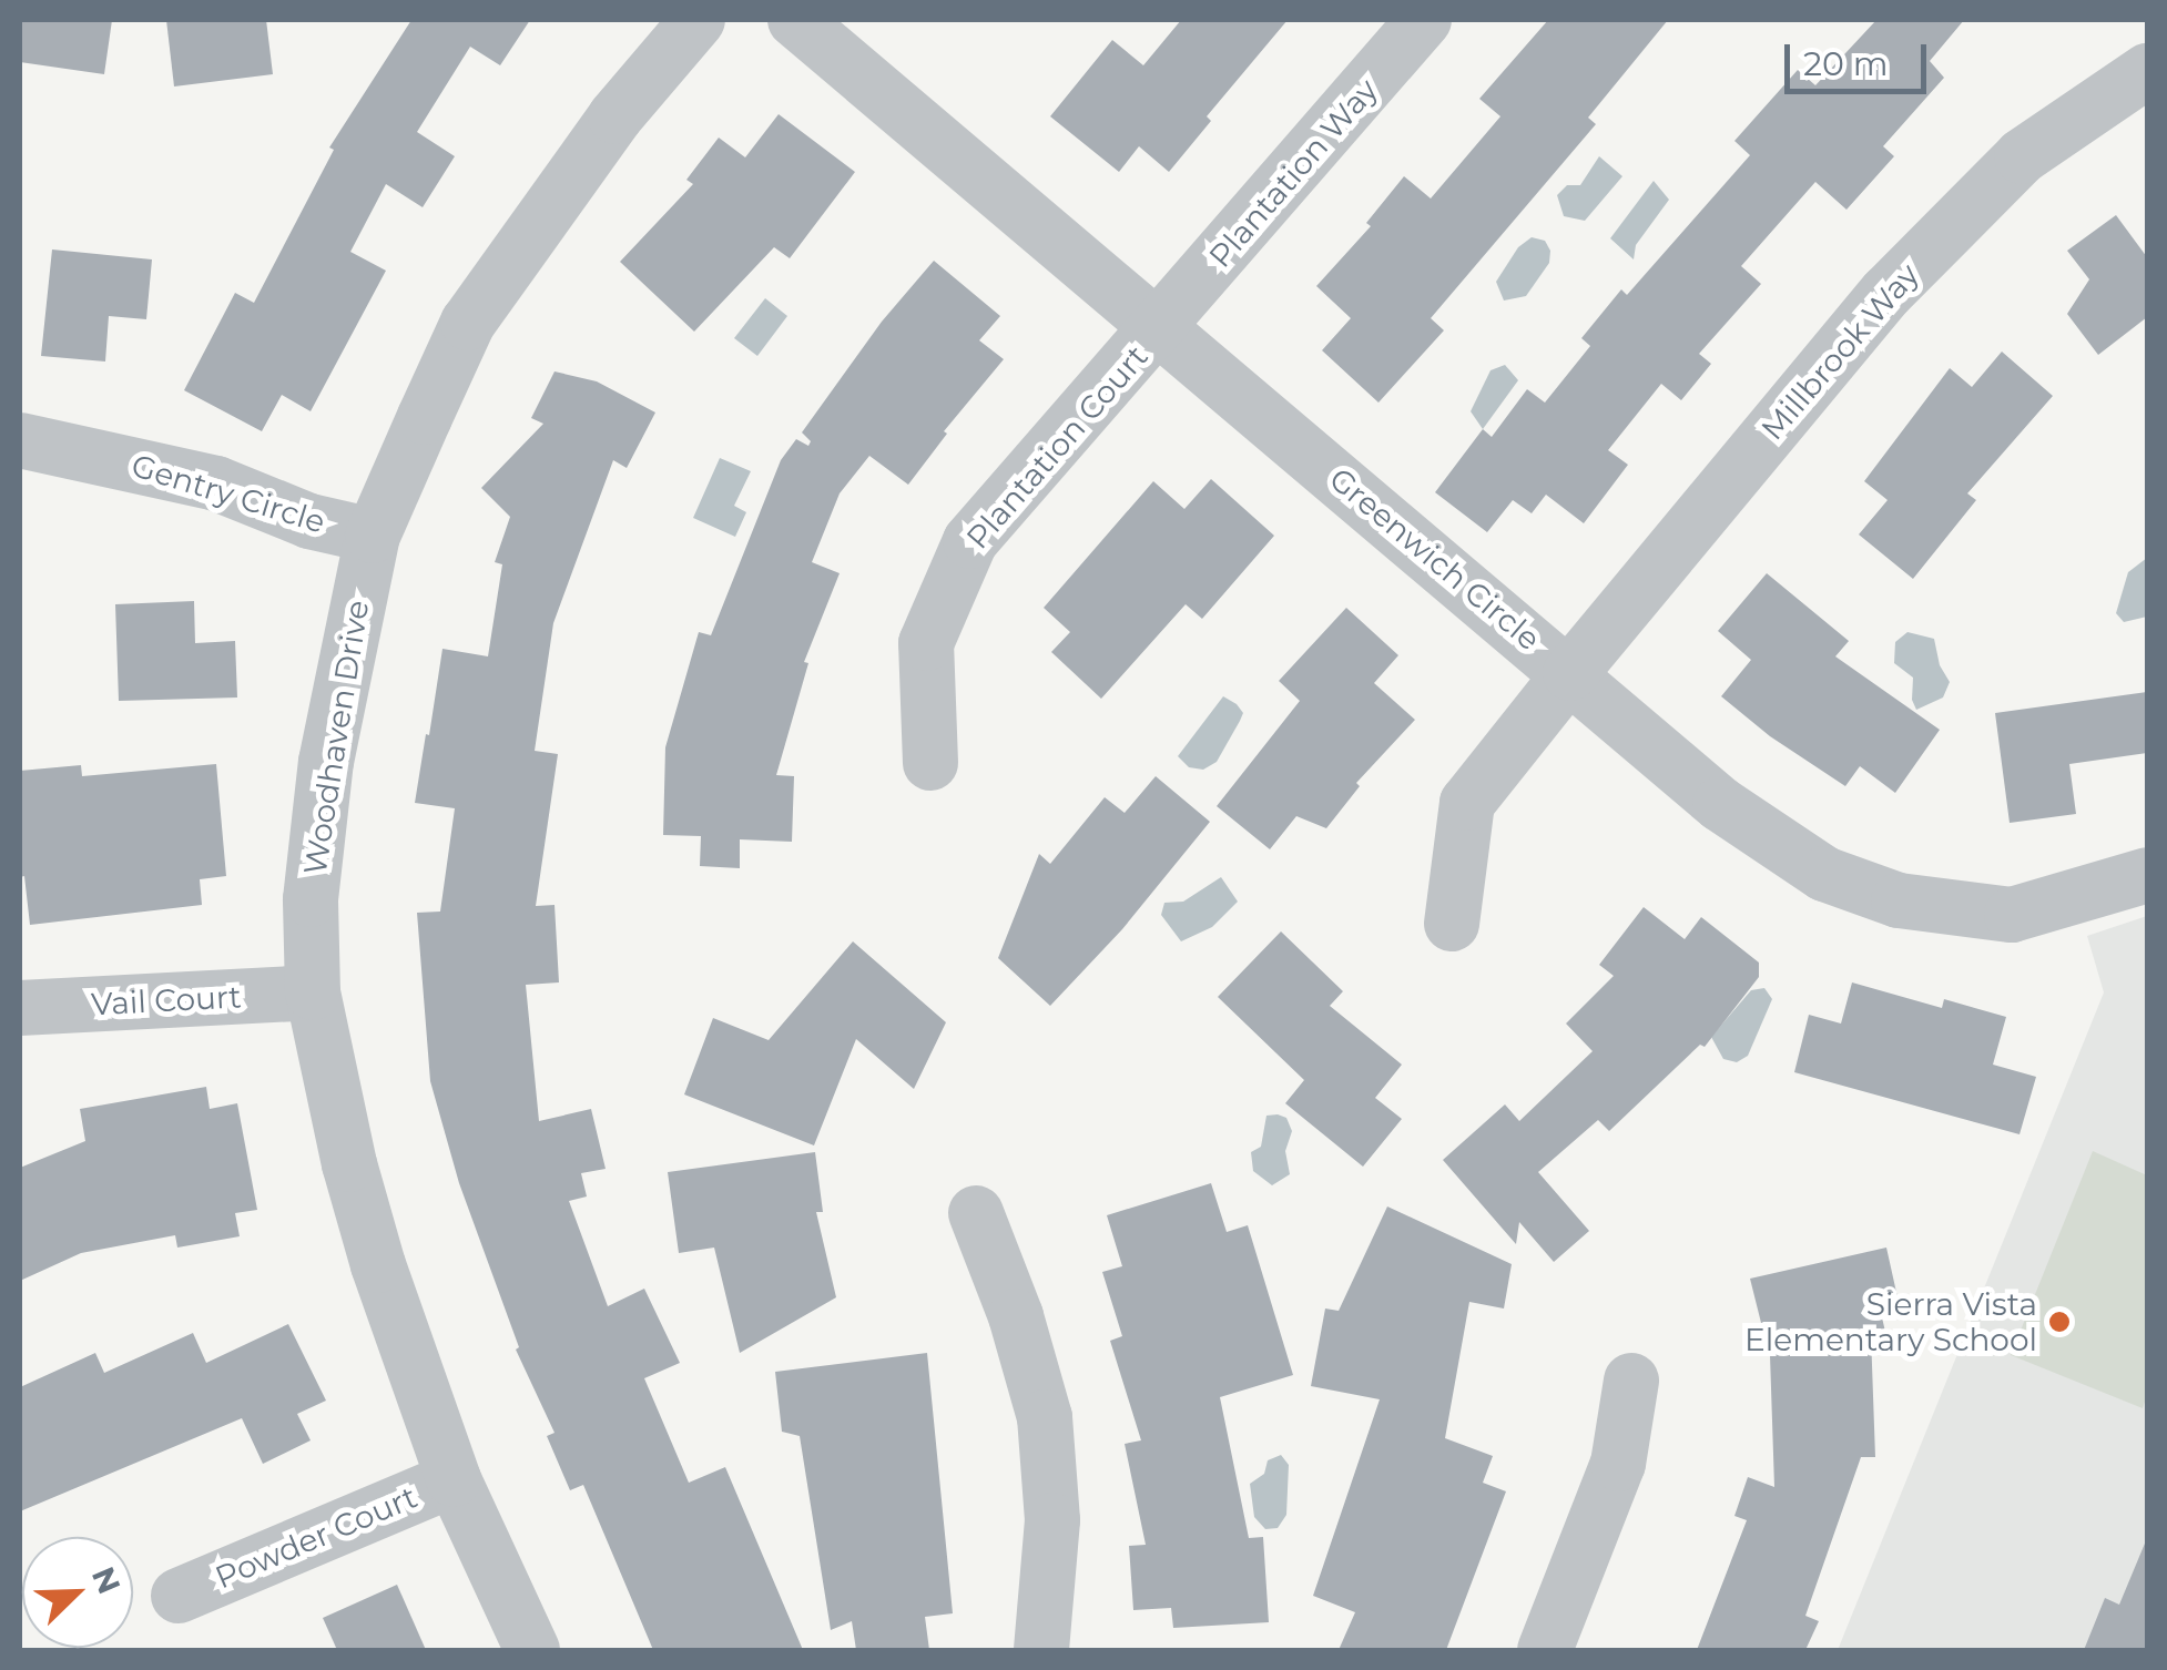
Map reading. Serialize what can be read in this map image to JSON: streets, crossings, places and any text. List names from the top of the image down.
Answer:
{
  "streets": {
    "street": [
      "Plantation Way",
      "Millbrook Way",
      "Plantation Court",
      "Gentry Circle",
      "Greenwich Circle",
      "Woodhaven Drive",
      "Vail Court",
      "Powder Court"
    ]
  },
  "crossings": [
    ["Plantation Way", "Plantation Court"],
    ["Plantation Way", "Greenwich Circle"],
    ["Millbrook Way", "Greenwich Circle"],
    ["Plantation Court", "Greenwich Circle"],
    ["Gentry Circle", "Woodhaven Drive"],
    ["Woodhaven Drive", "Vail Court"],
    ["Woodhaven Drive", "Powder Court"]
  ],
  "places": ["Sierra Vista Elementary School"],
  "scale_bar": "20 m",
  "north": "top right"
}
